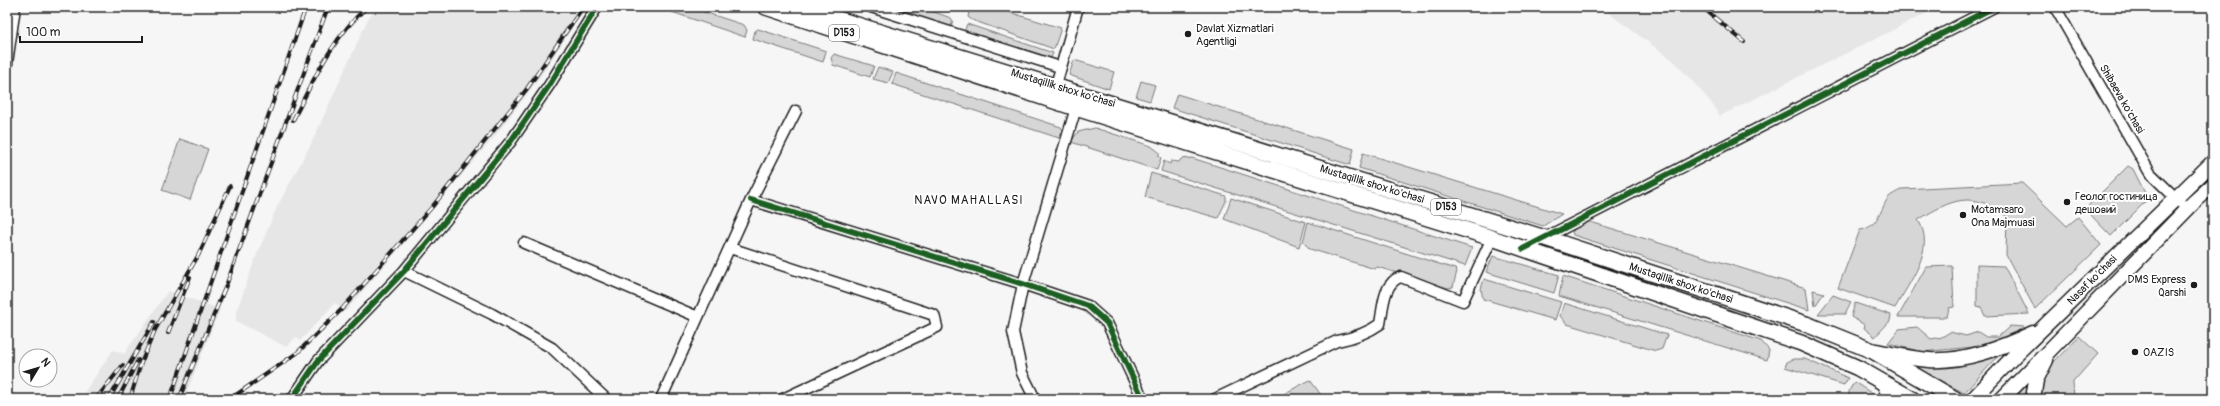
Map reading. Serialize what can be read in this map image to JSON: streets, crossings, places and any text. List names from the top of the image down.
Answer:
{
  "streets": {
    "main road": ["D153", "Mustaqillik shox ko'chasi", "Nasaf ko‘chasi"],
    "street": ["Shibaeva ko'chasi"]
  },
  "crossings": [
    ["Shibaeva ko'chasi", "Nasaf ko‘chasi"]
  ],
  "districts": ["NAVO MAHALLASI"],
  "places": [
    "Davlat Xizmatlari Agentligi",
    "Геолог гостиница дешовий",
    "Motamsaro Ona Majmuasi",
    "DMS Express Qarshi",
    "OAZIS"
  ],
  "scale_bar": "100 m",
  "north": "top right"
}
